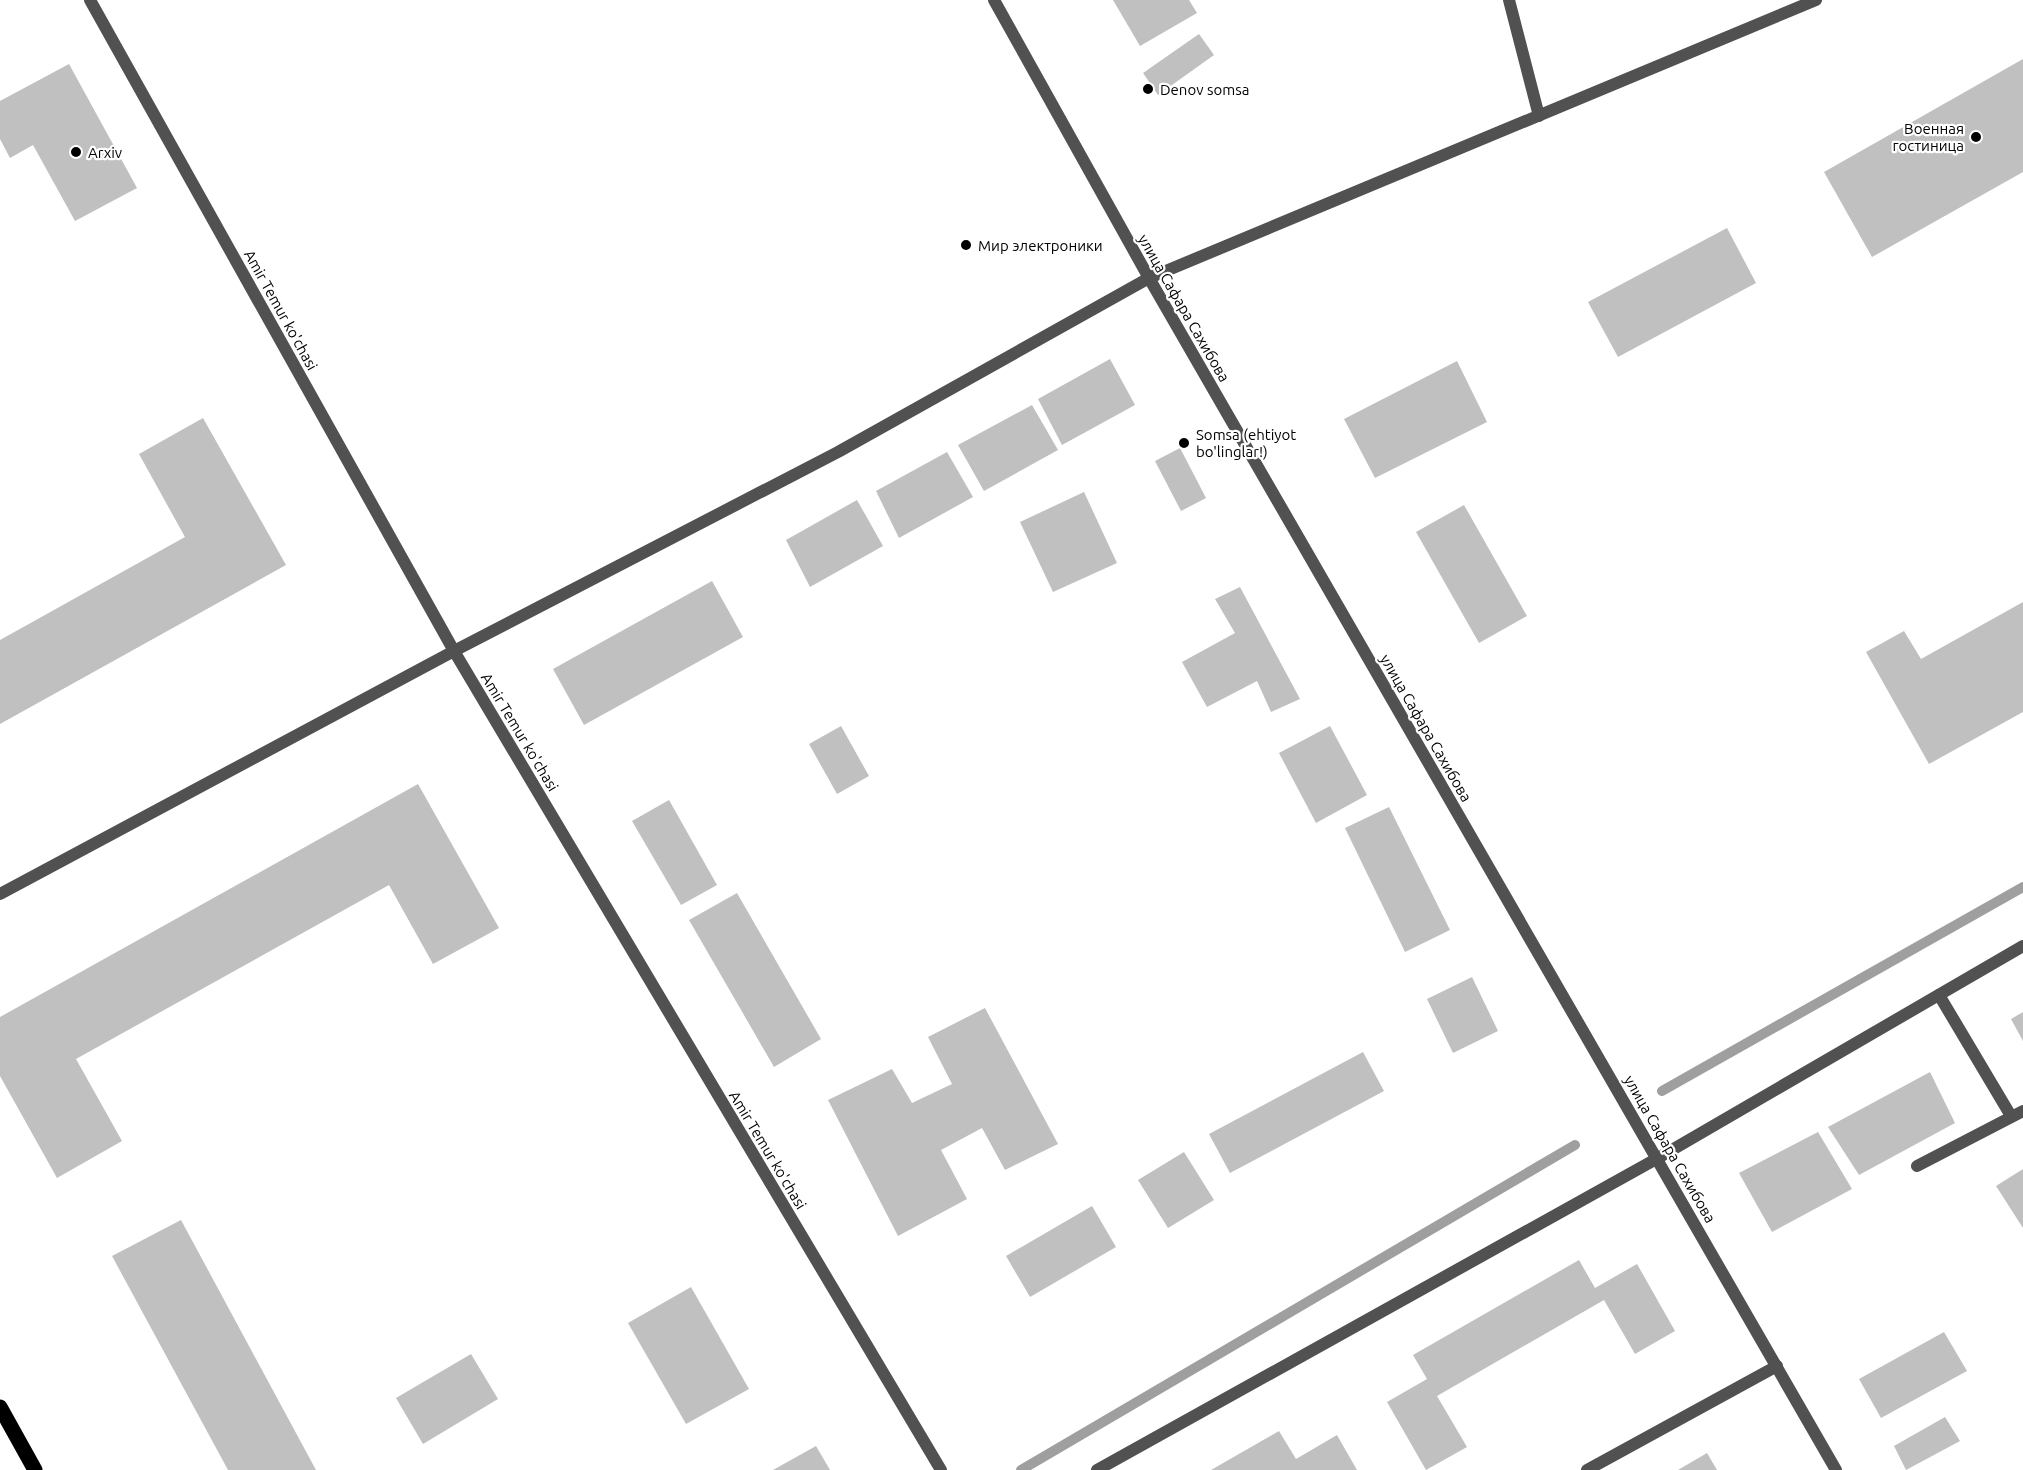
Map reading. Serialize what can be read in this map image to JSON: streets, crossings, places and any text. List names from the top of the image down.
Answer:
{
  "streets": {
    "street": ["улица Сафара Сахибова", "Amir Temur ko'chasi"]
  },
  "places": [
    "Denov somsa",
    "Военная гостиница",
    "Arxiv",
    "Мир электроники",
    "Somsa (ehtiyot bo'linglar!)"
  ]
}
